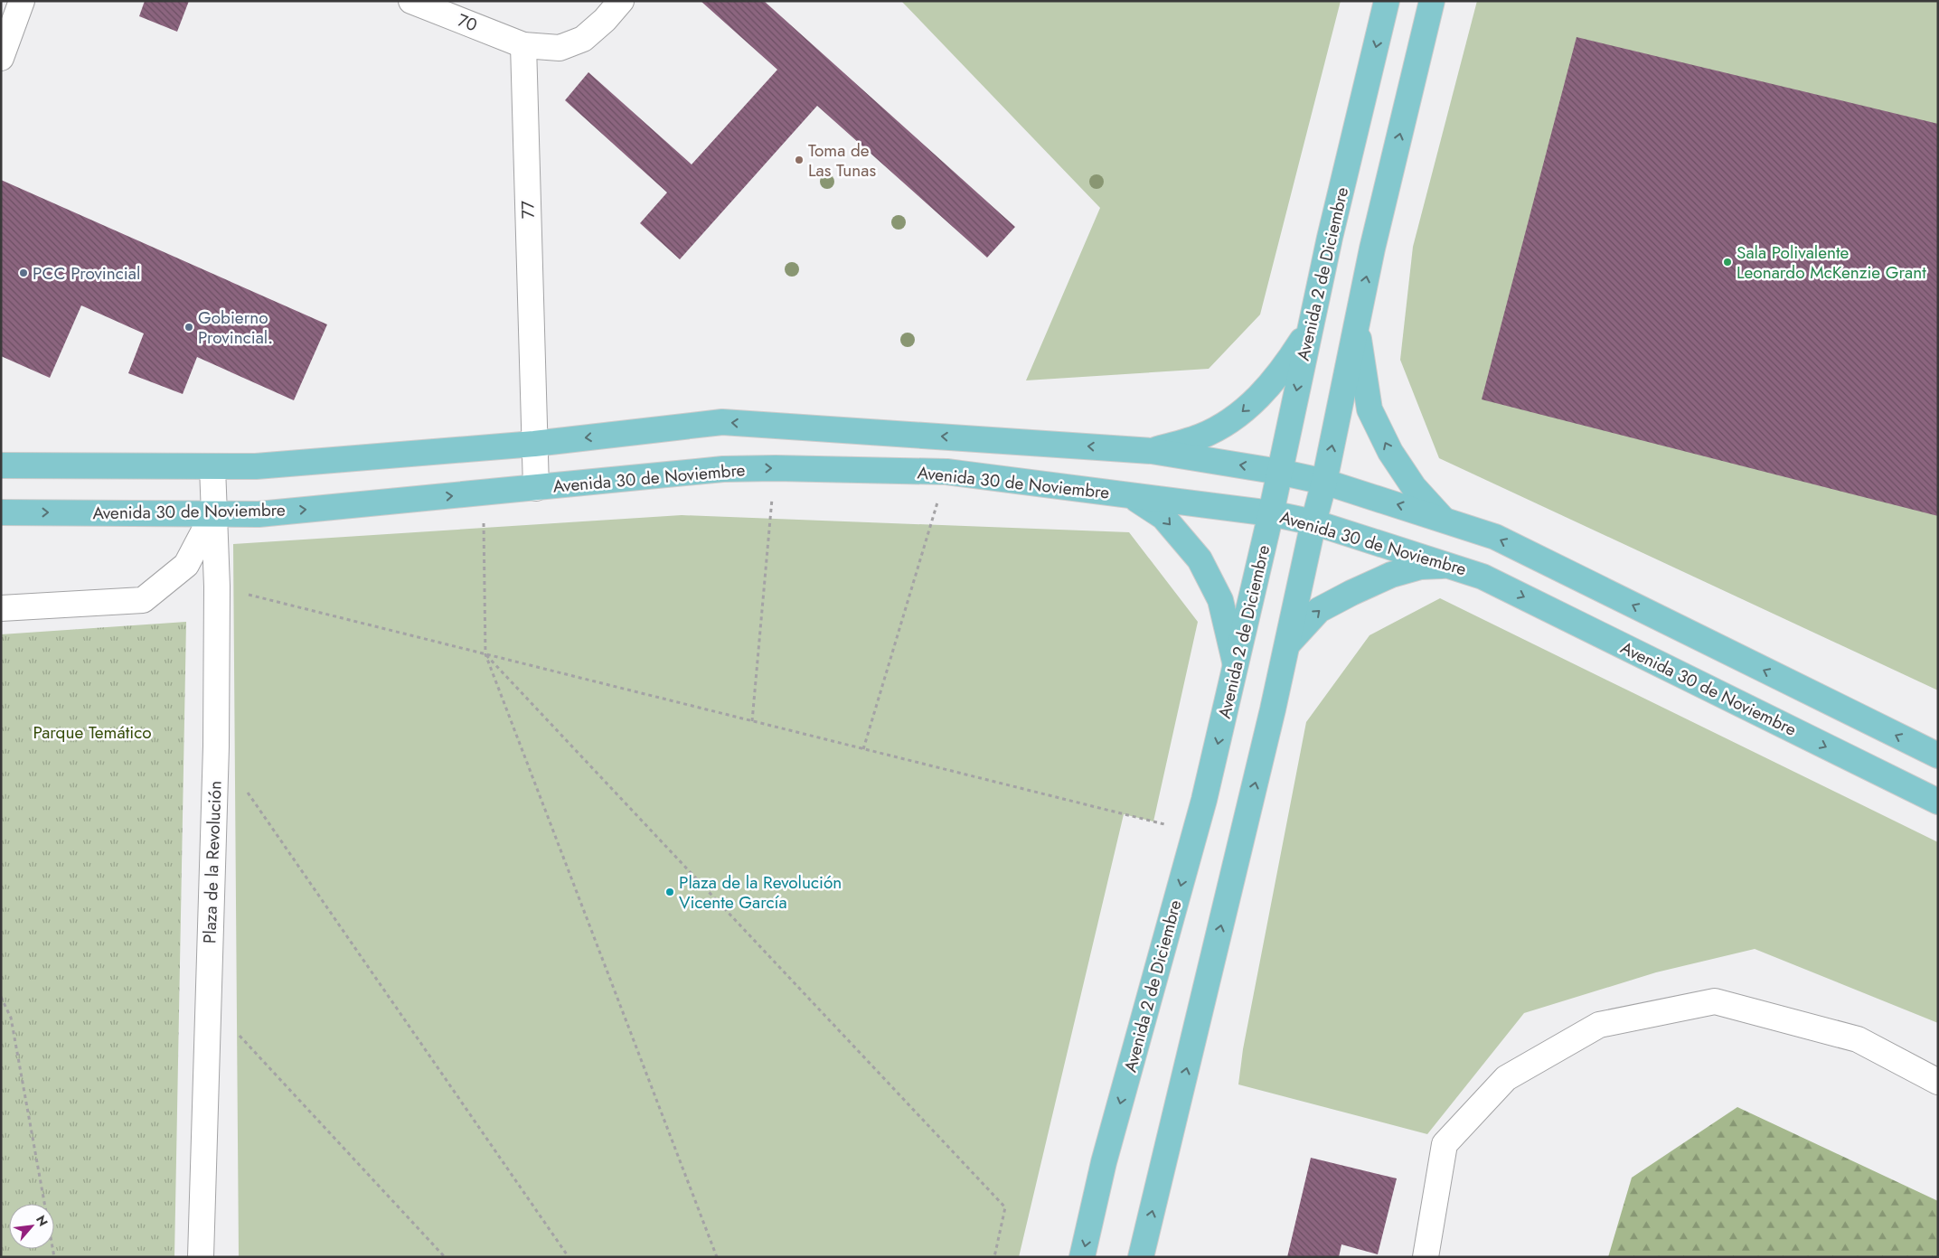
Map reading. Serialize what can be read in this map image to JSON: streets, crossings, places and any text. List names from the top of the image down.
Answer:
{
  "streets": {
    "main road": ["Avenida 2 de Diciembre", "Avenida 30 de Noviembre"],
    "street": ["70", "77", "Plaza de la Revolución"]
  },
  "crossings": [
    ["70", "77"],
    ["77", "Avenida 30 de Noviembre"],
    ["Avenida 2 de Diciembre", "Avenida 30 de Noviembre"],
    ["Avenida 30 de Noviembre", "Plaza de la Revolución"]
  ],
  "parks": ["Parque Temático"],
  "places": [
    "Toma de Las Tunas",
    "Sala Polivalente Leonardo McKenzie Grant",
    "PCC Provincial",
    "Gobierno Provincial.",
    "Plaza de la Revolución Vicente García"
  ],
  "north": "top right"
}
